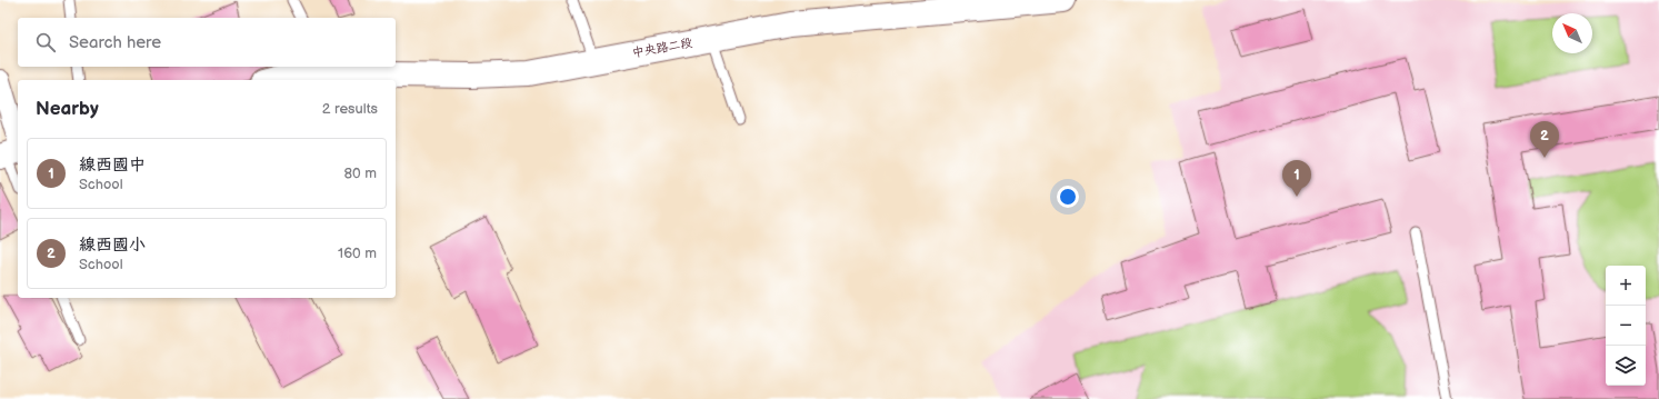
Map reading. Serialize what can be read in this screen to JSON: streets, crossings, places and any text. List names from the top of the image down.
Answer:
{
  "streets": {
    "street": ["中央路二段"]
  },
  "north": "top left",
  "page": {
    "search": "Search here",
    "heading": ["Nearby", "2 results"],
    "pins": ["2", "1"],
    "list": [
      {
        "mark": "1",
        "name": "線西國中",
        "note": "School",
        "value": "80 m"
      },
      {
        "mark": "2",
        "name": "線西國小",
        "note": "School",
        "value": "160 m"
      }
    ],
    "map_buttons": ["+", "−"]
  }
}
